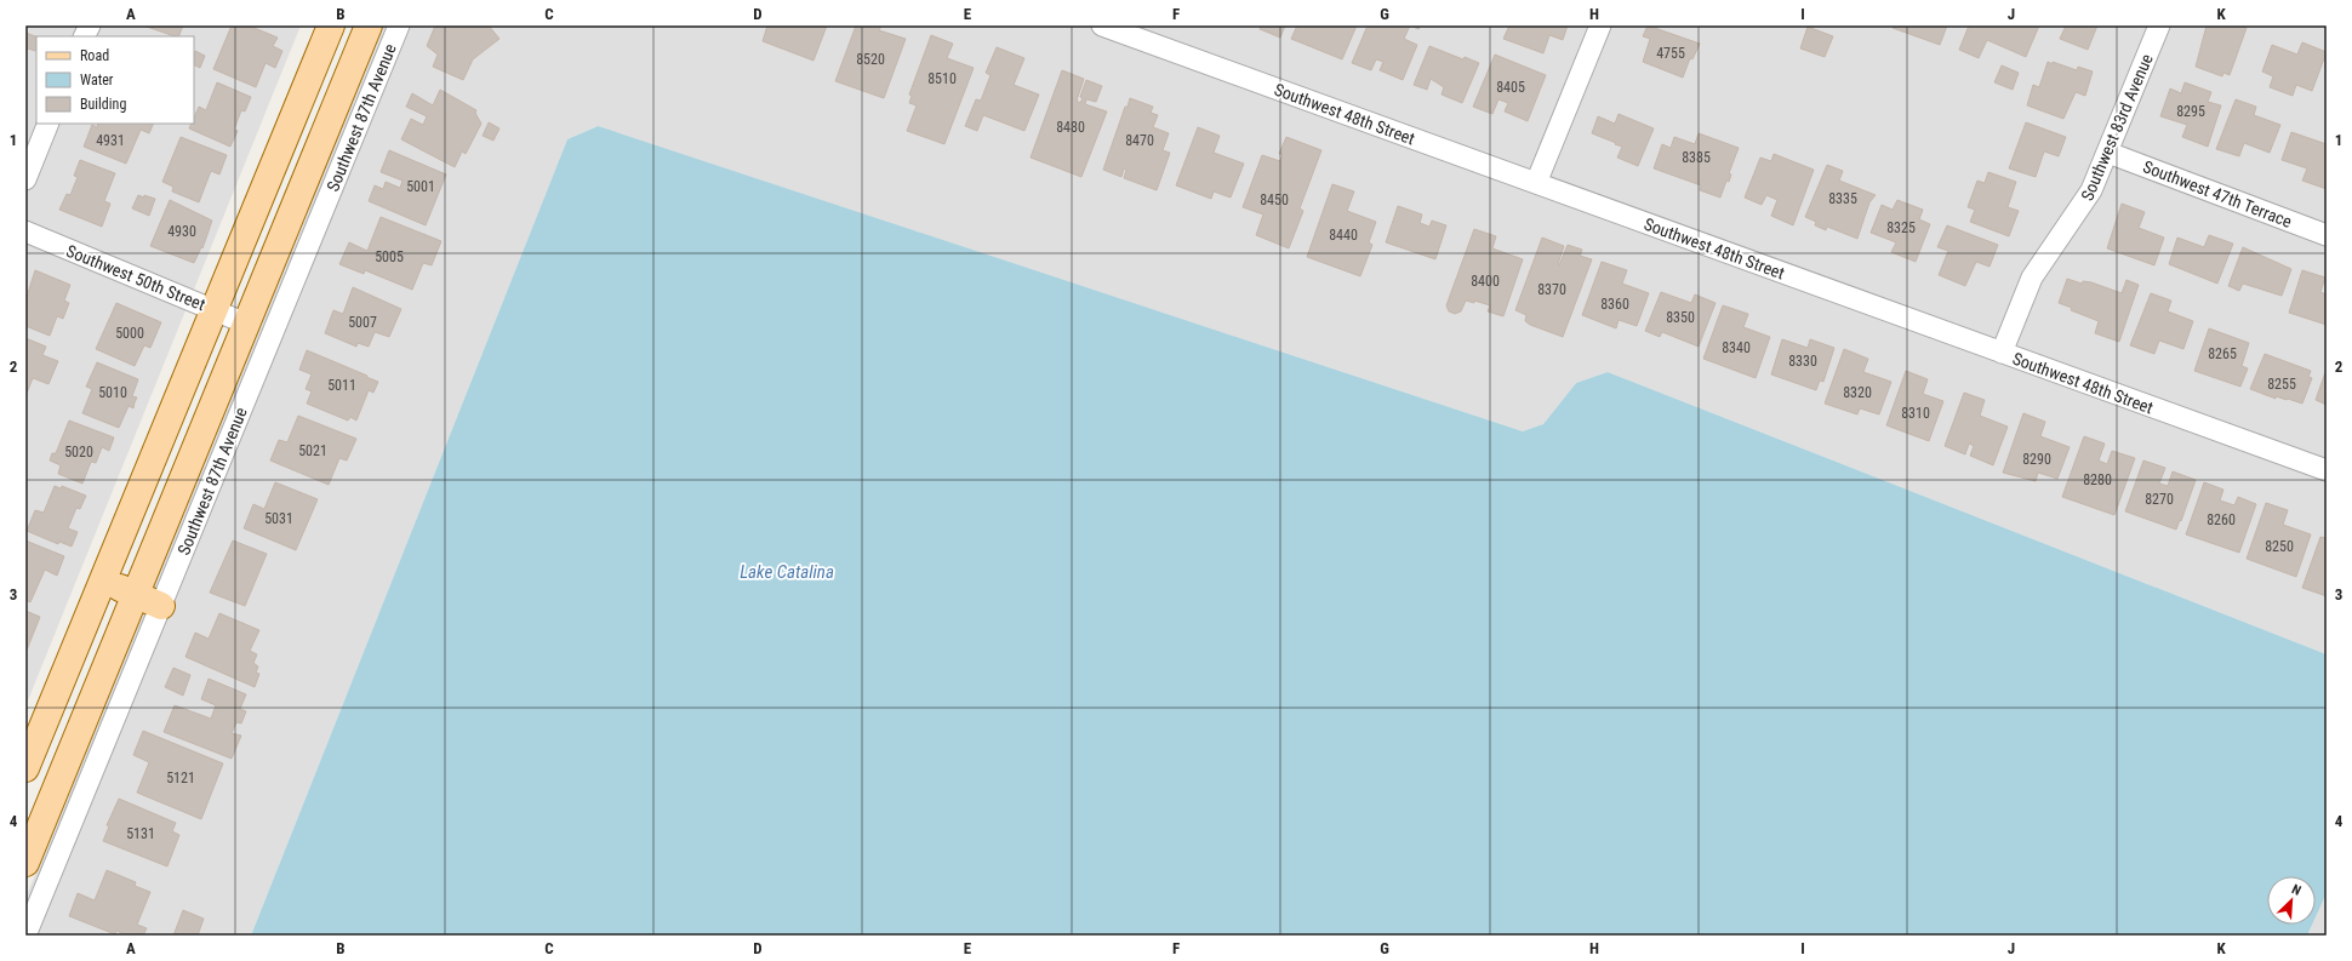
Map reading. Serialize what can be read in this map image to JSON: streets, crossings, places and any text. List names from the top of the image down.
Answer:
{
  "streets": {
    "main road": ["Southwest 87th Avenue"],
    "street": [
      "Southwest 48th Street",
      "Southwest 83rd Avenue",
      "Southwest 47th Terrace",
      "Southwest 50th Street"
    ]
  },
  "crossings": [
    ["Southwest 48th Street", "Southwest 83rd Avenue"],
    ["Southwest 87th Avenue", "Southwest 50th Street"],
    ["Southwest 83rd Avenue", "Southwest 47th Terrace"]
  ],
  "water": ["Lake Catalina"],
  "house_numbers": [
    "4755",
    "8520",
    "8510",
    "8405",
    "8295",
    "8480",
    "4931",
    "8470",
    "8385",
    "5001",
    "8335",
    "8450",
    "8325",
    "4930",
    "8440",
    "5005",
    "8400",
    "8370",
    "8360",
    "8350",
    "5007",
    "5000",
    "8340",
    "8265",
    "8330",
    "8255",
    "5011",
    "5010",
    "8320",
    "8310",
    "5021",
    "5020",
    "8290",
    "8280",
    "8270",
    "5031",
    "8260",
    "8250",
    "5121",
    "5131"
  ],
  "legend": ["Road", "Water", "Building"],
  "north": "top right",
  "grid": {
    "columns": [
      "A",
      "B",
      "C",
      "D",
      "E",
      "F",
      "G",
      "H",
      "I",
      "J",
      "K"
    ],
    "rows": [
      "1",
      "2",
      "3",
      "4"
    ]
  }
}
